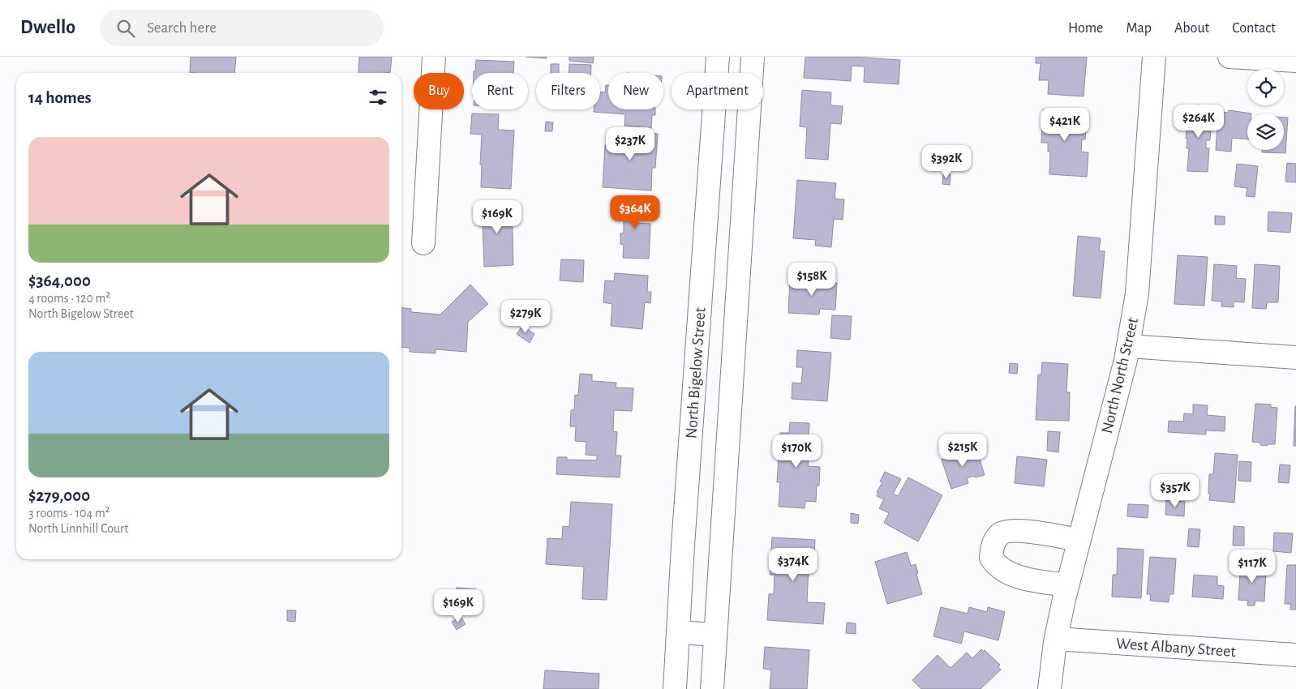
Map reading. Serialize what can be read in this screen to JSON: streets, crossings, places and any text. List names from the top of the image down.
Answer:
{
  "streets": {
    "street": ["North Bigelow Street", "North North Street", "West Albany Street"]
  },
  "crossings": [
    ["North North Street", "West Albany Street"]
  ],
  "page": {
    "header": "Dwello",
    "search": "Search here",
    "nav": [
      "Home",
      "Map",
      "About",
      "Contact"
    ],
    "chip": [
      "Buy",
      "Rent",
      "Filters",
      "New",
      "Apartment"
    ],
    "heading": "14 homes",
    "price": [
      "$264K",
      "$421K",
      "$237K",
      "$392K",
      "$364K",
      "$169K",
      "$158K",
      "$279K",
      "$215K",
      "$170K",
      "$357K",
      "$374K",
      "$117K",
      "$169K"
    ],
    "list": [
      {
        "name": "$364,000",
        "note": "4 rooms · 120 m² · North Bigelow Street"
      },
      {
        "name": "$279,000",
        "note": "3 rooms · 104 m² · North Linnhill Court"
      }
    ]
  }
}
